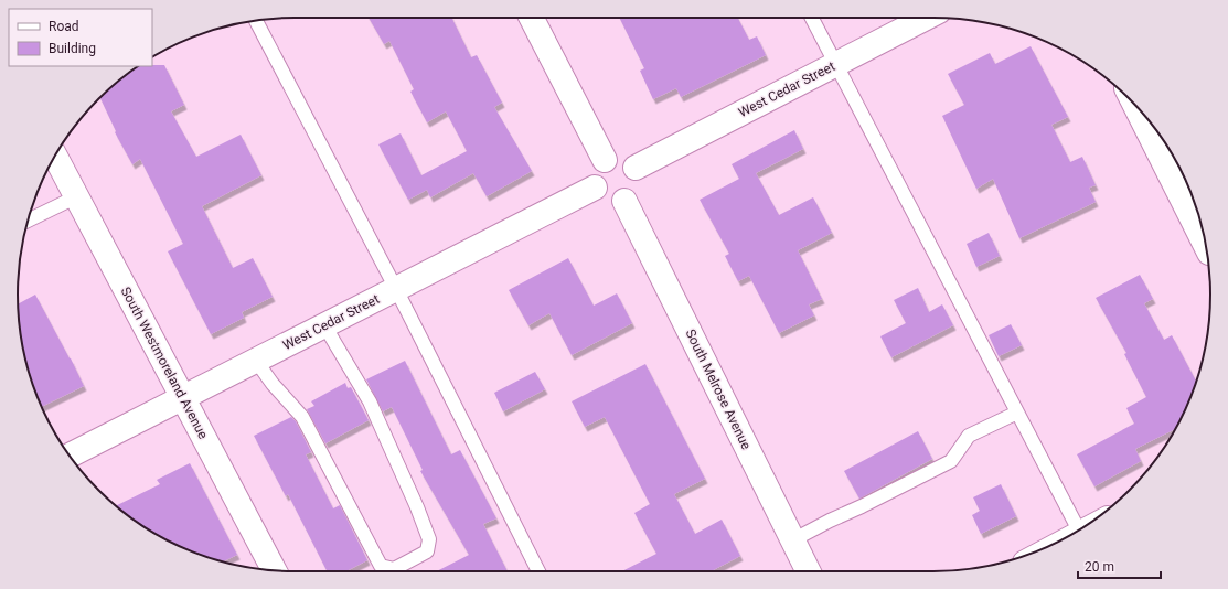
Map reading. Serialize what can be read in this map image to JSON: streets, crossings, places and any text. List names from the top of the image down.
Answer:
{
  "streets": {
    "street": ["West Cedar Street", "South Westmoreland Avenue", "South Melrose Avenue"]
  },
  "crossings": [
    ["West Cedar Street", "South Westmoreland Avenue"],
    ["West Cedar Street", "South Melrose Avenue"]
  ],
  "legend": ["Road", "Building"],
  "scale_bar": "20 m"
}
